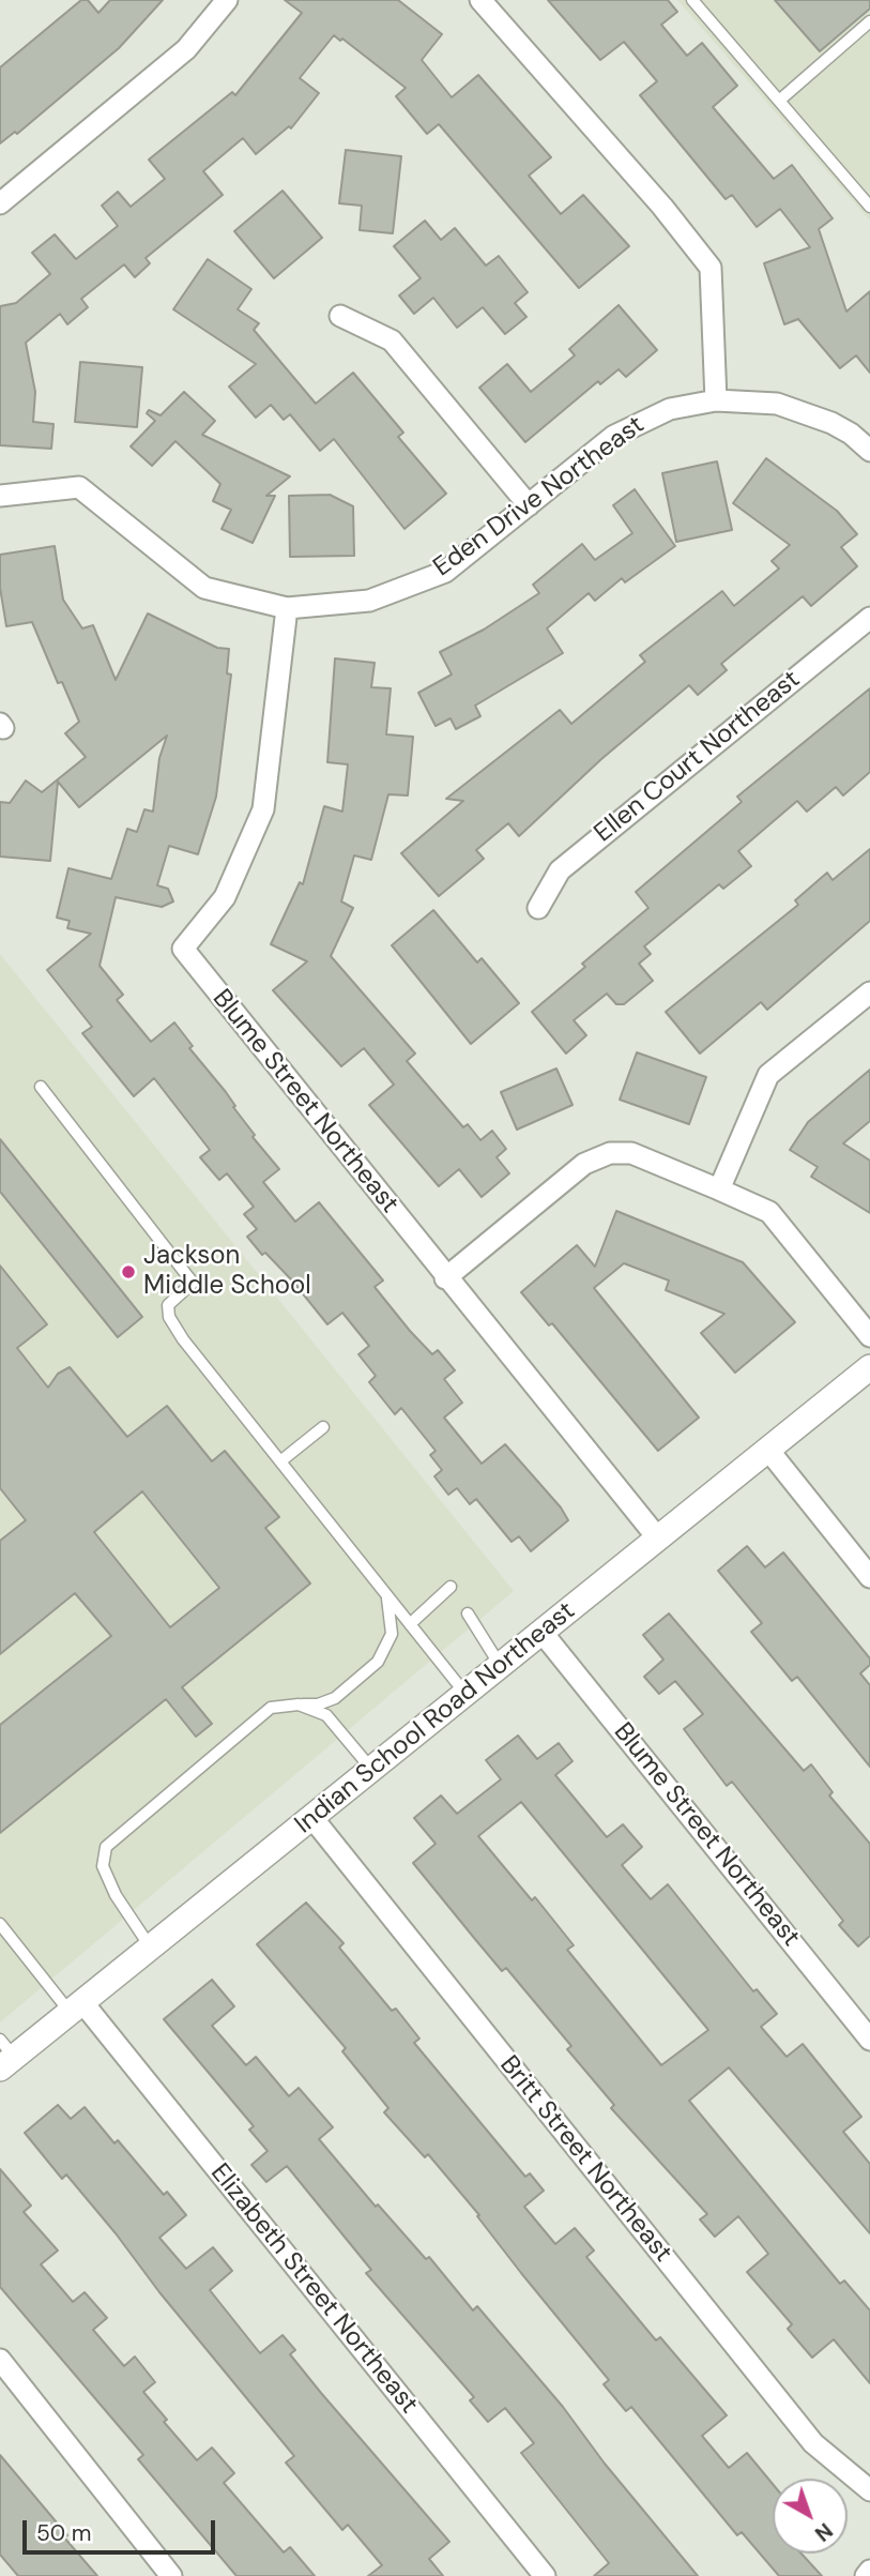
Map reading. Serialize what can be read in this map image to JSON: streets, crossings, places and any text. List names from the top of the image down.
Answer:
{
  "streets": {
    "street": [
      "Eden Drive Northeast",
      "Ellen Court Northeast",
      "Blume Street Northeast",
      "Indian School Road Northeast",
      "Britt Street Northeast",
      "Elizabeth Street Northeast"
    ]
  },
  "crossings": [
    ["Eden Drive Northeast", "Blume Street Northeast"],
    ["Blume Street Northeast", "Indian School Road Northeast"],
    ["Indian School Road Northeast", "Britt Street Northeast"],
    ["Indian School Road Northeast", "Elizabeth Street Northeast"]
  ],
  "places": ["Jackson Middle School"],
  "scale_bar": "50 m",
  "north": "bottom right"
}
